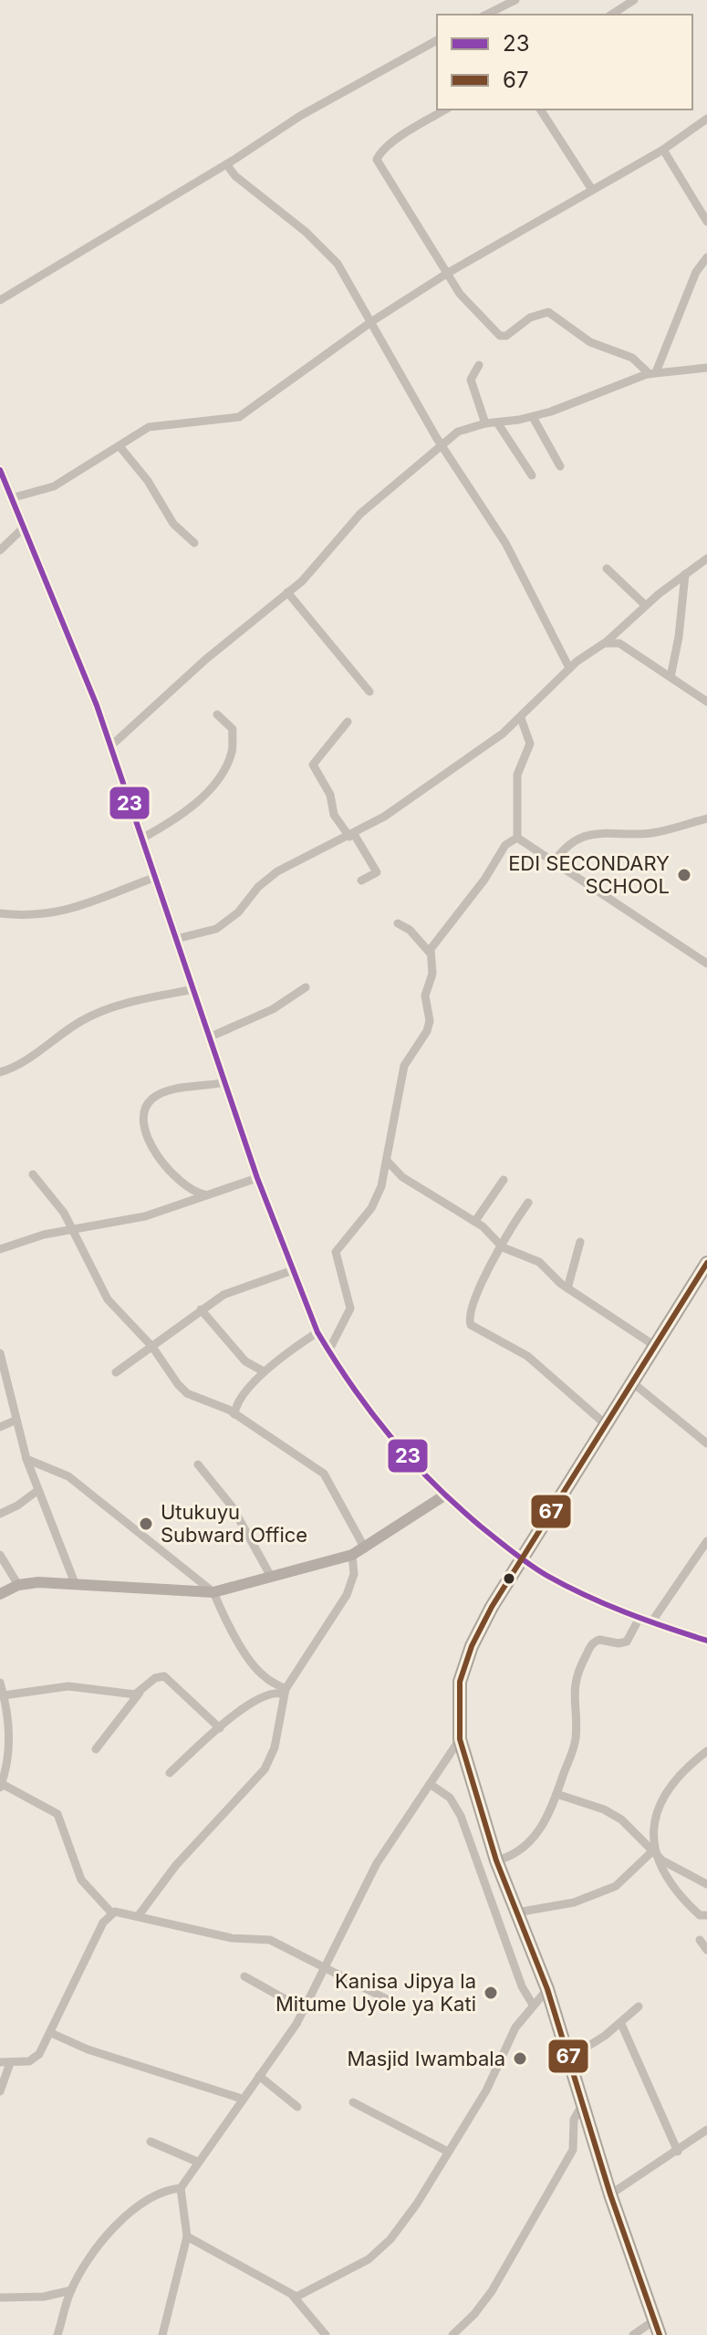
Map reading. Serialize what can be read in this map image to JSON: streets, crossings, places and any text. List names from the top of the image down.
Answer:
{
  "places": [
    "EDI SECONDARY SCHOOL",
    "Utukuyu Subward Office",
    "Kanisa Jipya la Mitume Uyole ya Kati",
    "Masjid Iwambala"
  ],
  "lines": ["transit line 23", "transit line 67"],
  "legend": ["23", "67"]
}
